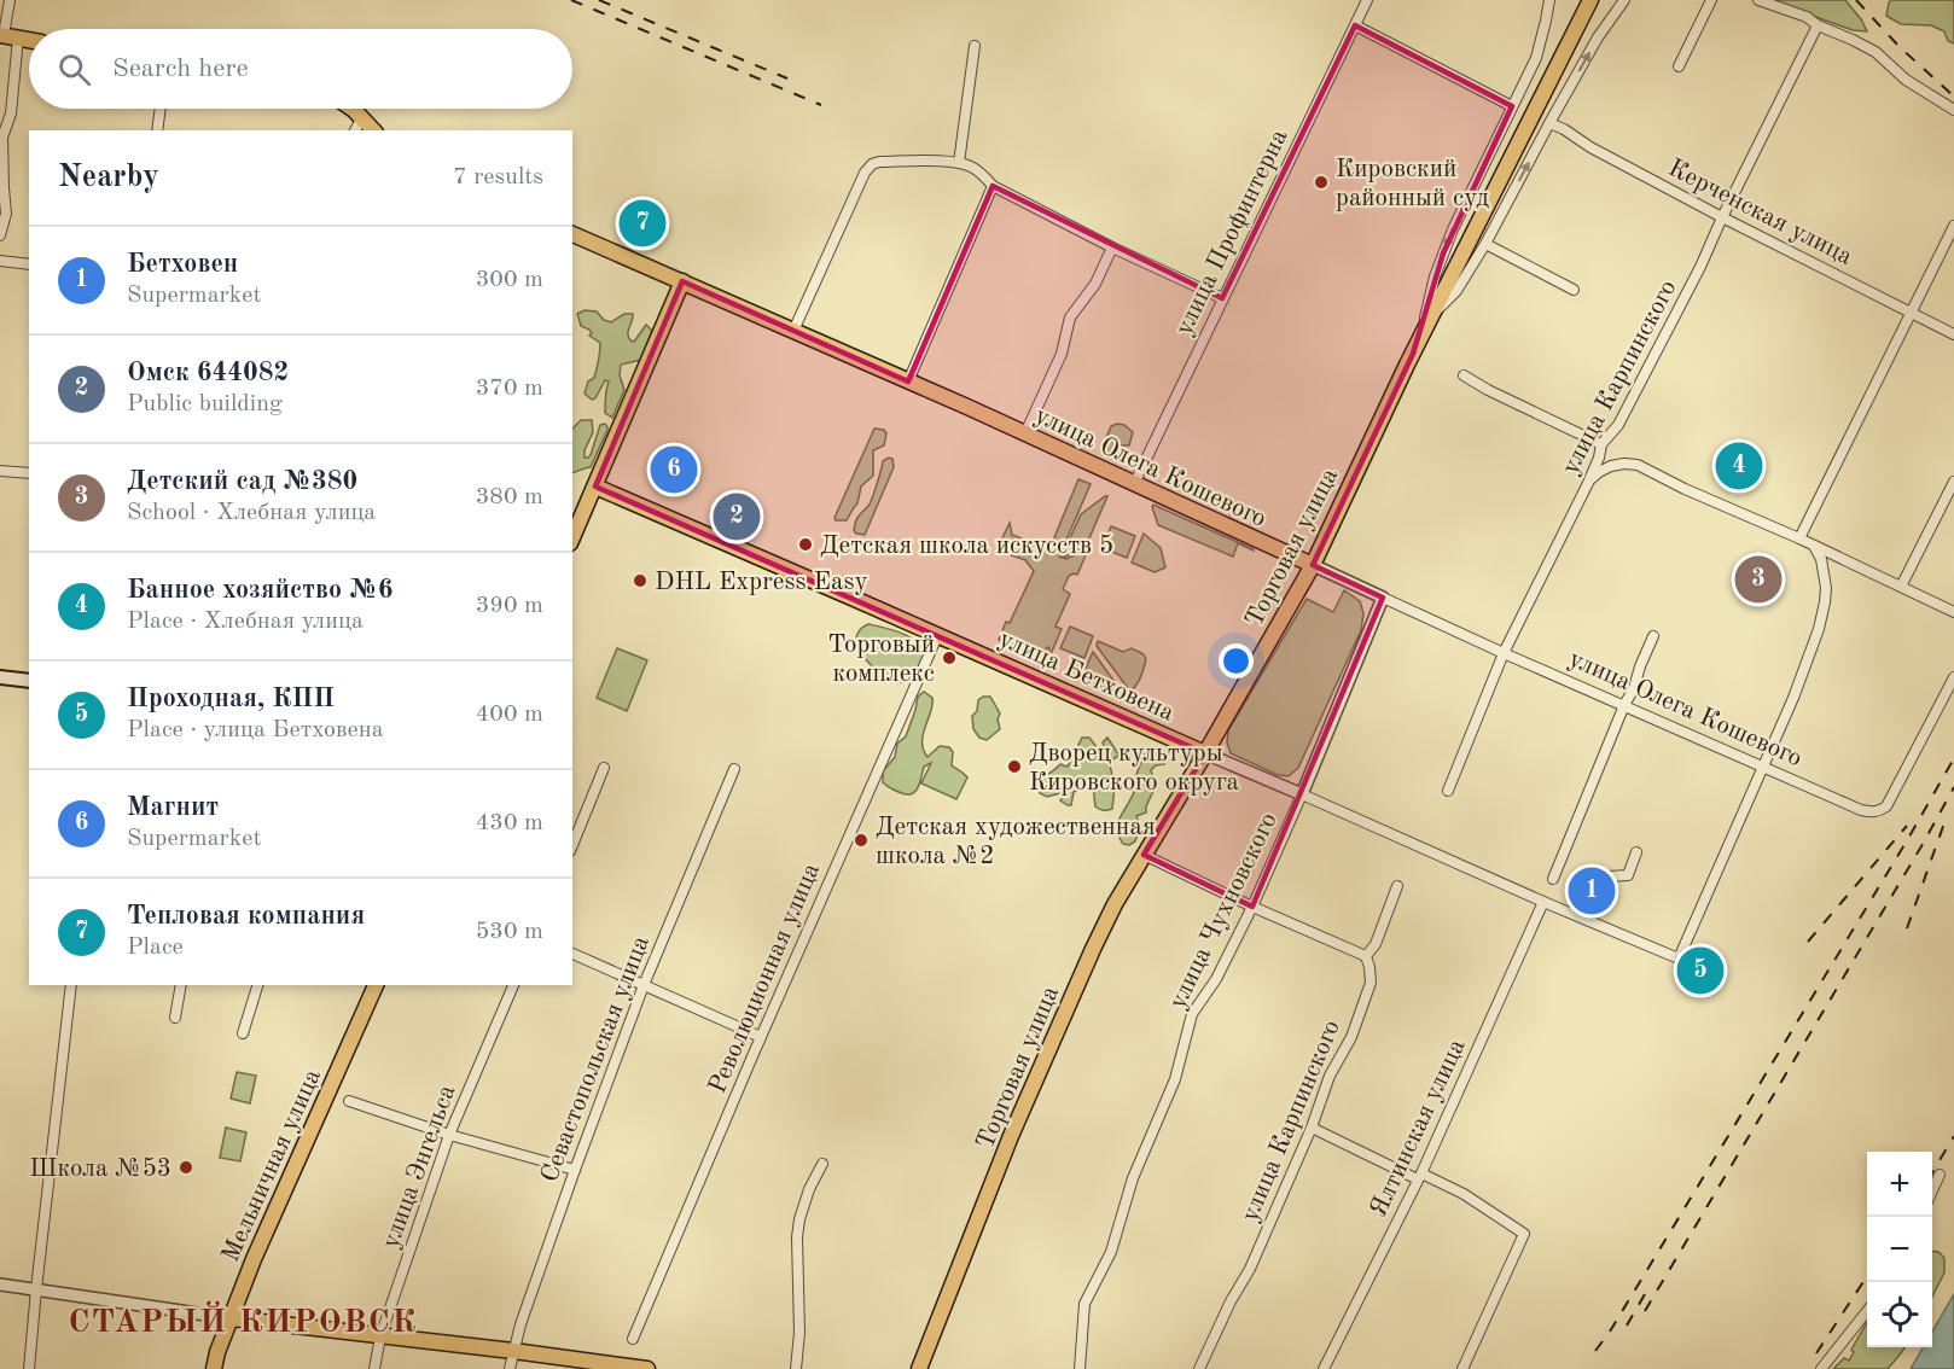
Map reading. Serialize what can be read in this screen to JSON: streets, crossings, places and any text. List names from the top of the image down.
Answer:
{
  "streets": {
    "main road": [
      "улица Олега Кошевого",
      "Торговая улица",
      "улица Бетховена",
      "Мельничная улица"
    ],
    "street": [
      "Керченская улица",
      "улица Профинтерна",
      "улица Карпинского",
      "улица Чухновского",
      "Революционная улица",
      "Севастопольская улица",
      "Ялтинская улица",
      "улица Энгельса"
    ]
  },
  "crossings": [
    ["Керченская улица", "улица Карпинского"],
    ["улица Профинтерна", "улица Олега Кошевого"],
    ["улица Карпинского", "улица Олега Кошевого"],
    ["улица Олега Кошевого", "Торговая улица"],
    ["улица Олега Кошевого", "улица Бетховена"],
    ["улица Олега Кошевого", "улица Чухновского"],
    ["Торговая улица", "улица Бетховена"],
    ["улица Бетховена", "улица Чухновского"],
    ["улица Бетховена", "Революционная улица"],
    ["улица Бетховена", "Ялтинская улица"]
  ],
  "districts": ["СТАРЫЙ КИРОВСК"],
  "places": [
    "Кировский районный суд",
    "Детская школа искусств 5",
    "DHL Express Easy",
    "Торговый комплекс",
    "Дворец культуры Кировского округа",
    "Детская художественная школа №2",
    "Школа №53"
  ],
  "page": {
    "search": "Search here",
    "heading": ["Nearby", "7 results"],
    "pins": [
      "7",
      "4",
      "6",
      "2",
      "3",
      "1",
      "5"
    ],
    "list": [
      {
        "mark": "1",
        "name": "Бетховен",
        "note": "Supermarket",
        "value": "300 m"
      },
      {
        "mark": "2",
        "name": "Омск 644082",
        "note": "Public building",
        "value": "370 m"
      },
      {
        "mark": "3",
        "name": "Детский сад №380",
        "note": "School · Хлебная улица",
        "value": "380 m"
      },
      {
        "mark": "4",
        "name": "Банное хозяйство №6",
        "note": "Place · Хлебная улица",
        "value": "390 m"
      },
      {
        "mark": "5",
        "name": "Проходная, КПП",
        "note": "Place · улица Бетховена",
        "value": "400 m"
      },
      {
        "mark": "6",
        "name": "Магнит",
        "note": "Supermarket",
        "value": "430 m"
      },
      {
        "mark": "7",
        "name": "Тепловая компания",
        "note": "Place",
        "value": "530 m"
      }
    ],
    "map_buttons": ["+", "−"]
  }
}
